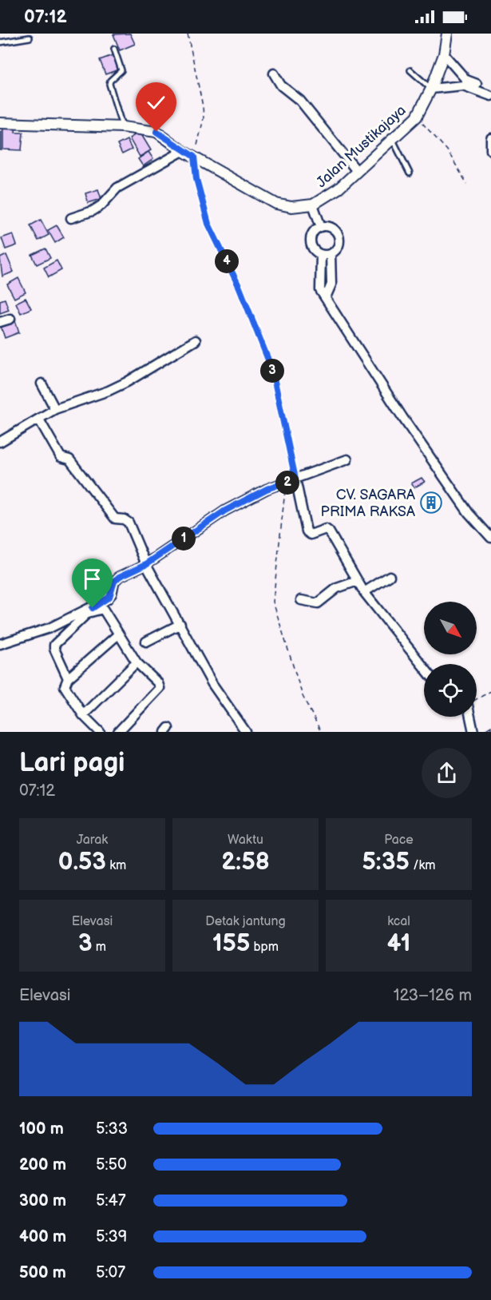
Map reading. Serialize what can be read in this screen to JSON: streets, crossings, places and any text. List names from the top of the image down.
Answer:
{
  "streets": {
    "street": ["Jalan Mustikajaya"]
  },
  "places": {
    "building": ["CV. SAGARA PRIMA RAKSA"]
  },
  "north": "bottom right",
  "page": {
    "status": "07:12",
    "pins": [
      "4",
      "3",
      "2",
      "1"
    ],
    "heading": ["Lari pagi", "07:12"],
    "stats": [
      ["Jarak", "0.53 km"],
      ["Waktu", "2:58"],
      ["Pace", "5:35 /km"],
      ["Elevasi", "3 m"],
      ["Detak jantung", "155 bpm"],
      ["kcal", "41"]
    ],
    "chart": ["Elevasi", "123–126 m"],
    "list": [
      {
        "name": "100 m",
        "note": "5:33"
      },
      {
        "name": "200 m",
        "note": "5:50"
      },
      {
        "name": "300 m",
        "note": "5:47"
      },
      {
        "name": "400 m",
        "note": "5:39"
      },
      {
        "name": "500 m",
        "note": "5:07"
      }
    ]
  }
}
